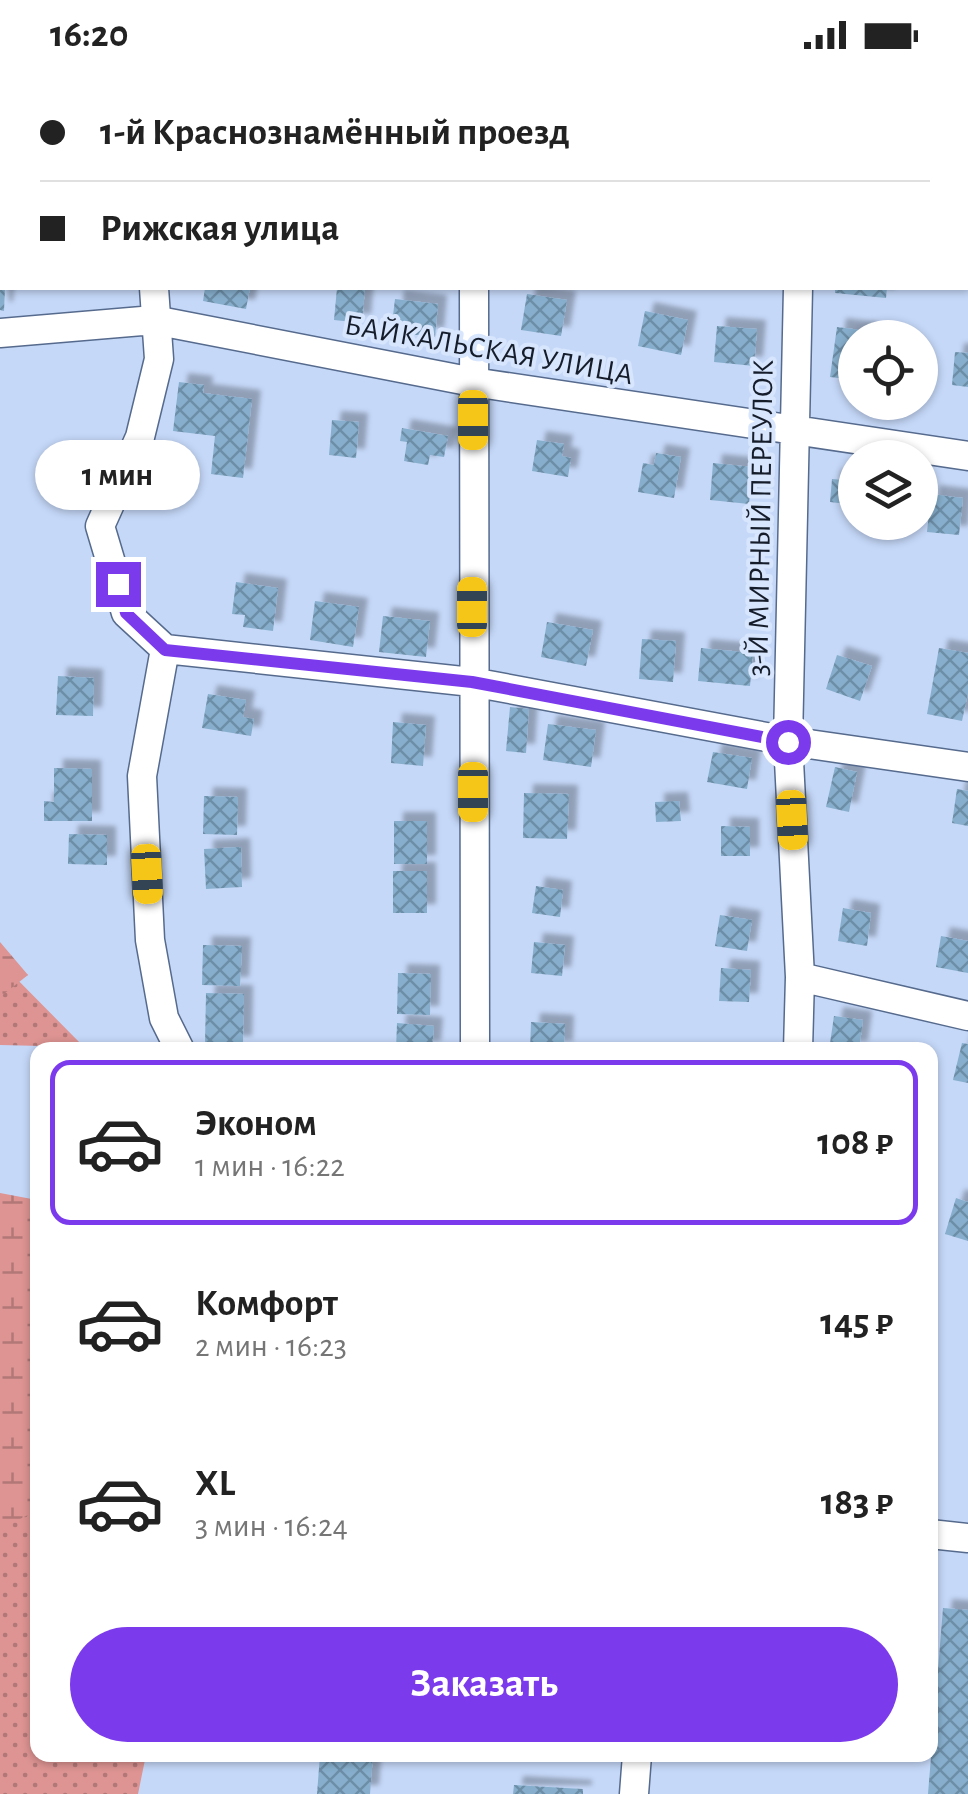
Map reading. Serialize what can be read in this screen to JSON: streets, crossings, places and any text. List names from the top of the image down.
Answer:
{
  "streets": {
    "street": ["БАЙКАЛЬСКАЯ УЛИЦА", "3-Й МИРНЫЙ ПЕРЕУЛОК"]
  },
  "crossings": [
    ["БАЙКАЛЬСКАЯ УЛИЦА", "3-Й МИРНЫЙ ПЕРЕУЛОК"]
  ],
  "page": {
    "status": "16:20",
    "banner": ["1-й Краснознамённый проезд", "Рижская улица"],
    "bubble": "1 мин",
    "list": [
      {
        "name": "Эконом",
        "note": "1 мин · 16:22",
        "value": "108 ₽"
      },
      {
        "name": "Комфорт",
        "note": "2 мин · 16:23",
        "value": "145 ₽"
      },
      {
        "name": "XL",
        "note": "3 мин · 16:24",
        "value": "183 ₽"
      }
    ],
    "buttons": "Заказать"
  }
}
